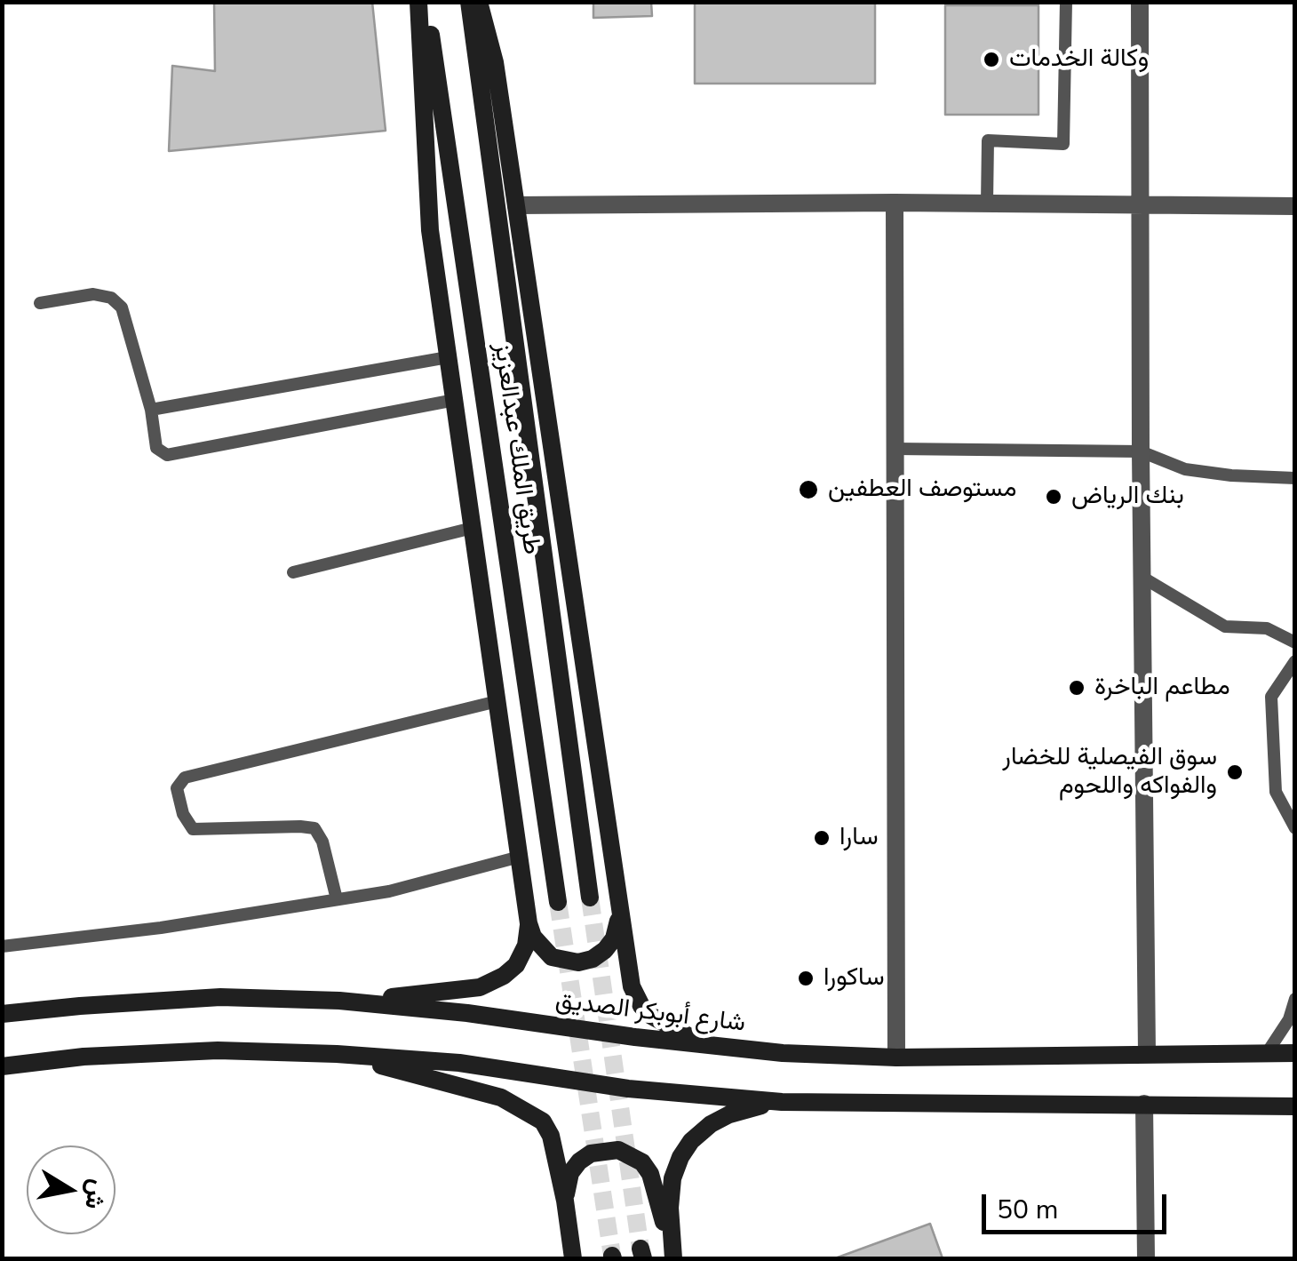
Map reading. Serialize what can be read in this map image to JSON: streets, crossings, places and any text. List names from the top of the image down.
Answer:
{
  "streets": {
    "main road": ["طريق الملك عبدالعزيز", "شارع أبوبكر الصديق"]
  },
  "places": [
    "وكالة الخدمات",
    "مستوصف العطفين",
    "بنك الرياض",
    "مطاعم الباخرة",
    "سوق الفيصلية للخضار والفواكه واللحوم",
    "سارا",
    "ساكورا"
  ],
  "scale_bar": "50 m",
  "north": "right"
}
